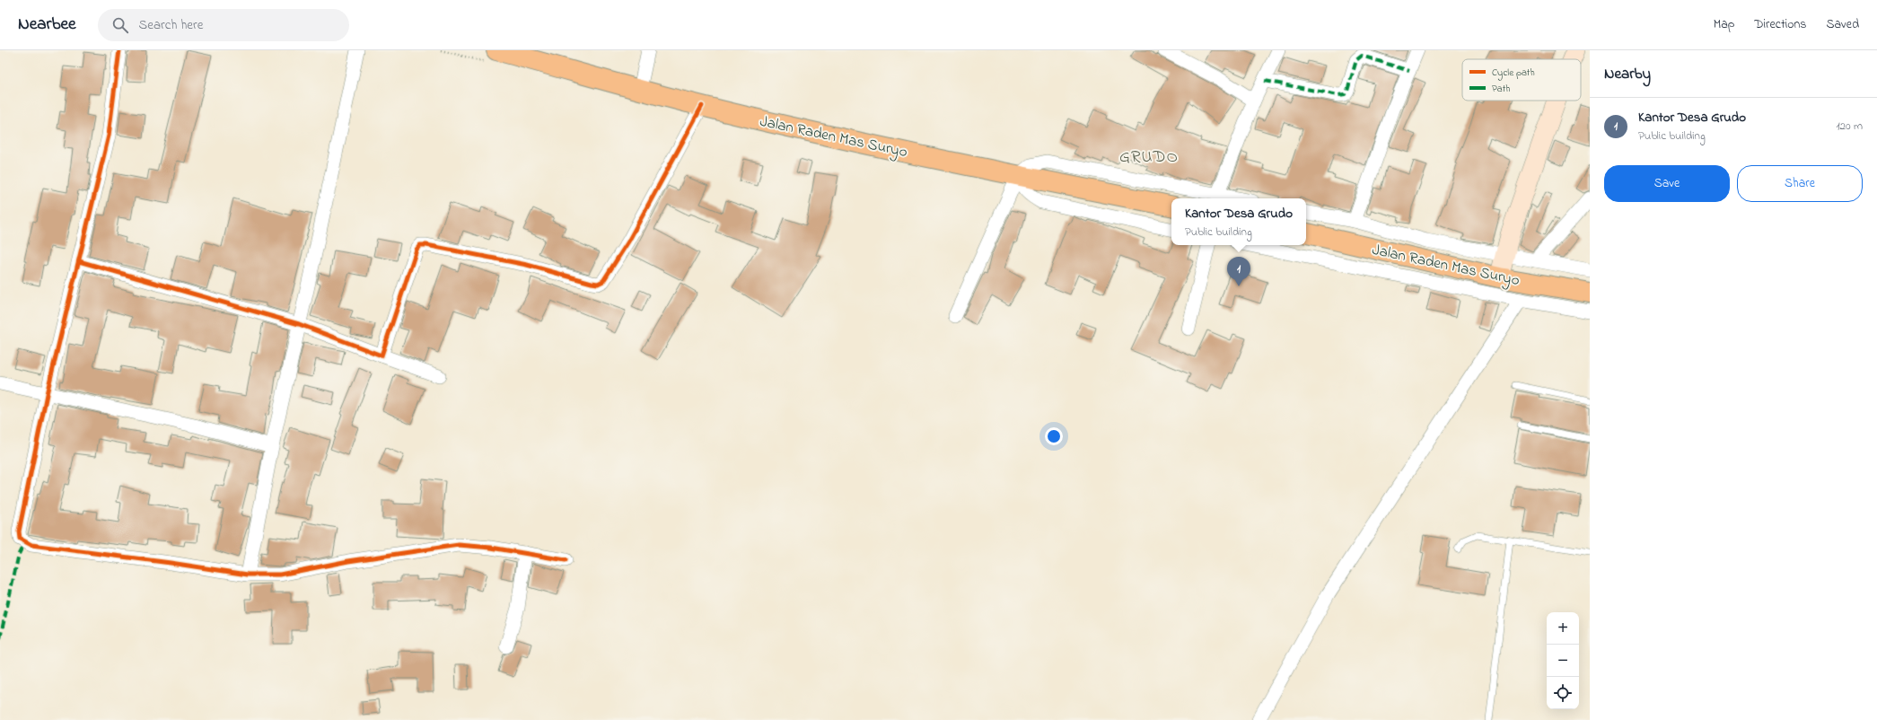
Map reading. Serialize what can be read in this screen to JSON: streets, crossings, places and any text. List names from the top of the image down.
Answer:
{
  "streets": {
    "main road": ["Jalan Raden Mas Suryo"]
  },
  "districts": ["GRUDO"],
  "legend": ["Cycle path", "Path"],
  "page": {
    "header": "Nearbee",
    "search": "Search here",
    "nav": ["Map", "Directions", "Saved"],
    "heading": "Nearby",
    "list": [
      {
        "mark": "1",
        "name": "Kantor Desa Grudo",
        "note": "Public building",
        "value": "120 m"
      }
    ],
    "buttons": ["Save", "Share"],
    "popup": ["Kantor Desa Grudo", "Public building"],
    "pins": "1",
    "map_buttons": ["+", "−"]
  }
}
